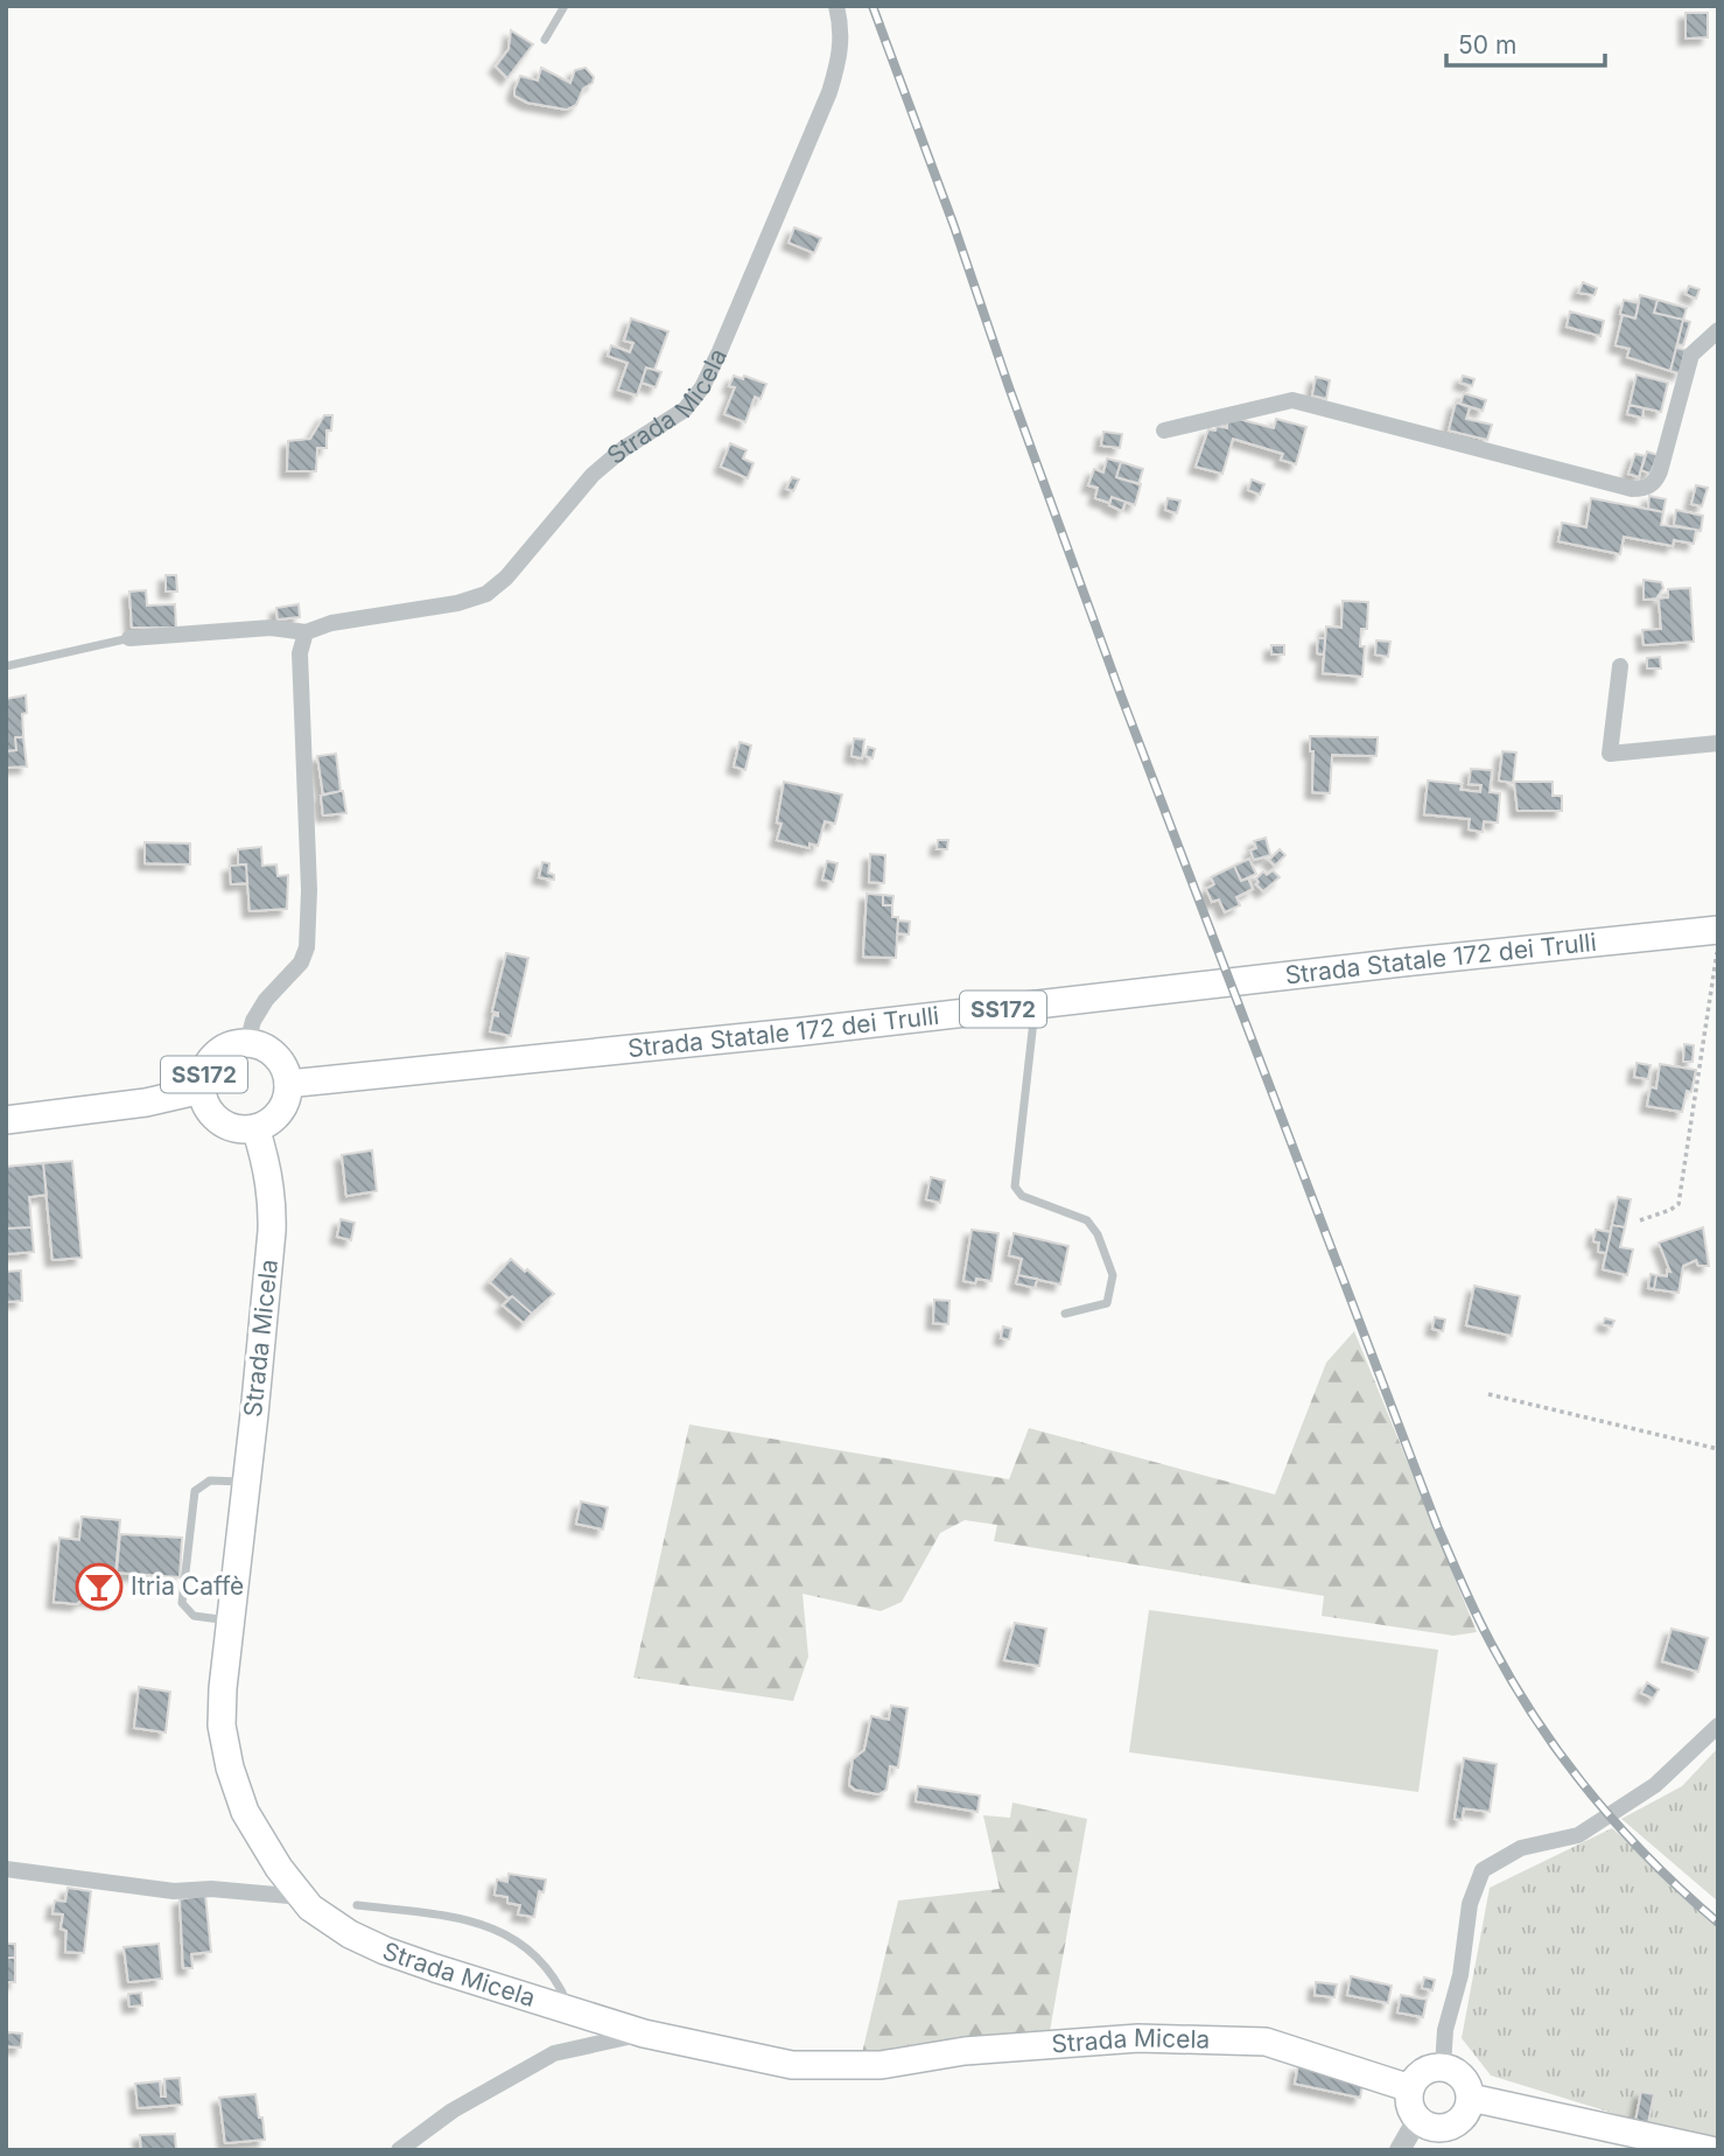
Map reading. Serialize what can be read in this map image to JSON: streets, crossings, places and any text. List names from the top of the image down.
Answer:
{
  "streets": {
    "main road": ["Strada Micela", "Strada Statale 172 dei Trulli", "SS172"]
  },
  "crossings": [
    ["Strada Micela", "Strada Statale 172 dei Trulli"],
    ["Strada Micela", "SS172"],
    ["Strada Statale 172 dei Trulli", "SS172"]
  ],
  "places": {
    "bar": ["Itria Caffè"]
  },
  "scale_bar": "50 m"
}
